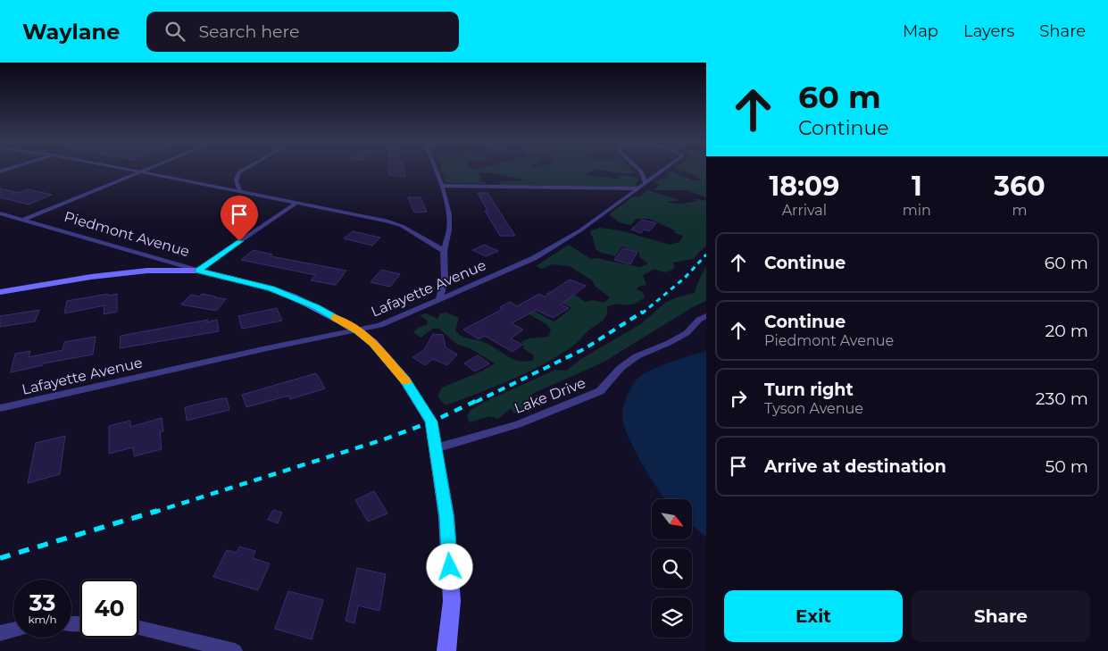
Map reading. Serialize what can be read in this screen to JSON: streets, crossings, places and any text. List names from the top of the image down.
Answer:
{
  "streets": {
    "street": ["Piedmont Avenue", "Lafayette Avenue", "Lake Drive"]
  },
  "crossings": [
    ["Piedmont Avenue", "Lafayette Avenue"],
    ["Piedmont Avenue", "Lake Drive"]
  ],
  "north": "bottom right",
  "page": {
    "header": "Waylane",
    "search": "Search here",
    "nav": ["Map", "Layers", "Share"],
    "turn": ["60 m", "Continue"],
    "eta": [
      "18:09",
      "Arrival",
      "1",
      "min",
      "360",
      "m"
    ],
    "list": [
      {
        "name": "Continue",
        "value": "60 m"
      },
      {
        "name": "Continue",
        "note": "Piedmont Avenue",
        "value": "20 m"
      },
      {
        "name": "Turn right",
        "note": "Tyson Avenue",
        "value": "230 m"
      },
      {
        "name": "Arrive at destination",
        "value": "50 m"
      }
    ],
    "speed": "33 km/h",
    "limit": "40",
    "buttons": ["Exit", "Share"]
  }
}
